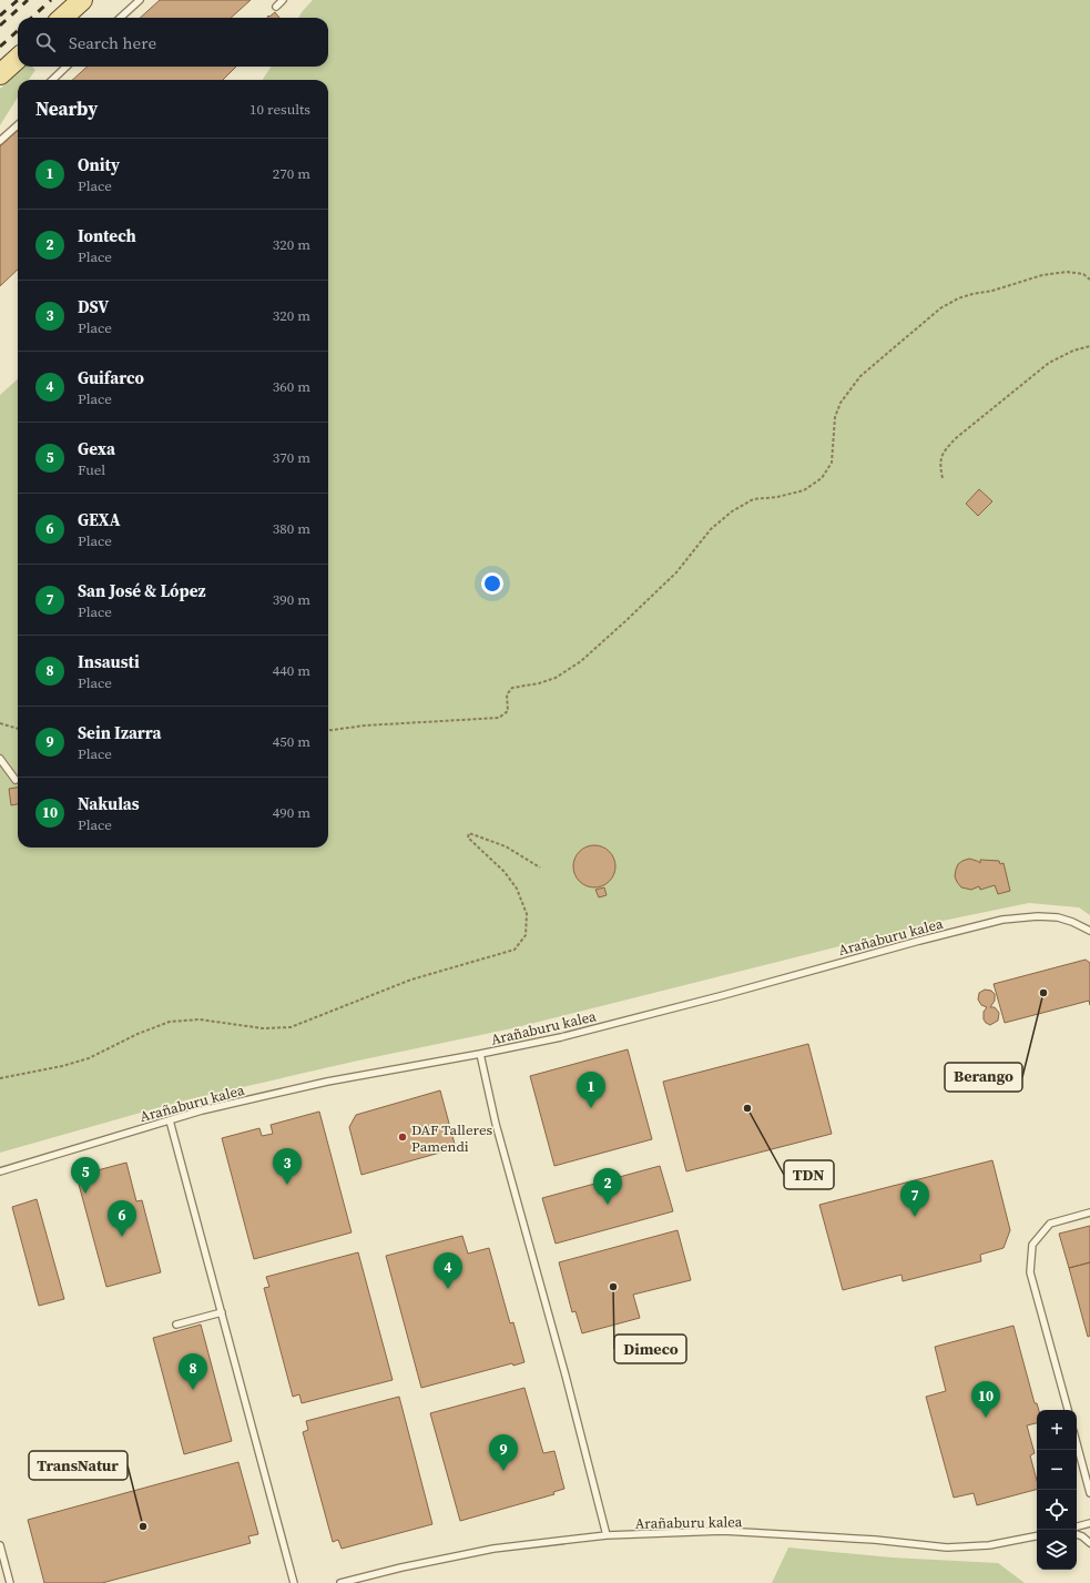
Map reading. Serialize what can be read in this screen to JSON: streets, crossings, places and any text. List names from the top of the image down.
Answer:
{
  "streets": {
    "lane": ["Arañaburu kalea"]
  },
  "places": [
    "Berango",
    "TDN",
    "DAF Talleres Pamendi",
    "Dimeco",
    "TransNatur"
  ],
  "page": {
    "search": "Search here",
    "heading": ["Nearby", "10 results"],
    "list": [
      {
        "mark": "1",
        "name": "Onity",
        "note": "Place",
        "value": "270 m"
      },
      {
        "mark": "2",
        "name": "Iontech",
        "note": "Place",
        "value": "320 m"
      },
      {
        "mark": "3",
        "name": "DSV",
        "note": "Place",
        "value": "320 m"
      },
      {
        "mark": "4",
        "name": "Guifarco",
        "note": "Place",
        "value": "360 m"
      },
      {
        "mark": "5",
        "name": "Gexa",
        "note": "Fuel",
        "value": "370 m"
      },
      {
        "mark": "6",
        "name": "GEXA",
        "note": "Place",
        "value": "380 m"
      },
      {
        "mark": "7",
        "name": "San José & López",
        "note": "Place",
        "value": "390 m"
      },
      {
        "mark": "8",
        "name": "Insausti",
        "note": "Place",
        "value": "440 m"
      },
      {
        "mark": "9",
        "name": "Sein Izarra",
        "note": "Place",
        "value": "450 m"
      },
      {
        "mark": "10",
        "name": "Nakulas",
        "note": "Place",
        "value": "490 m"
      }
    ],
    "pins": [
      "1",
      "3",
      "5",
      "2",
      "7",
      "6",
      "4",
      "8",
      "10",
      "9"
    ],
    "map_buttons": ["+", "−"]
  }
}
